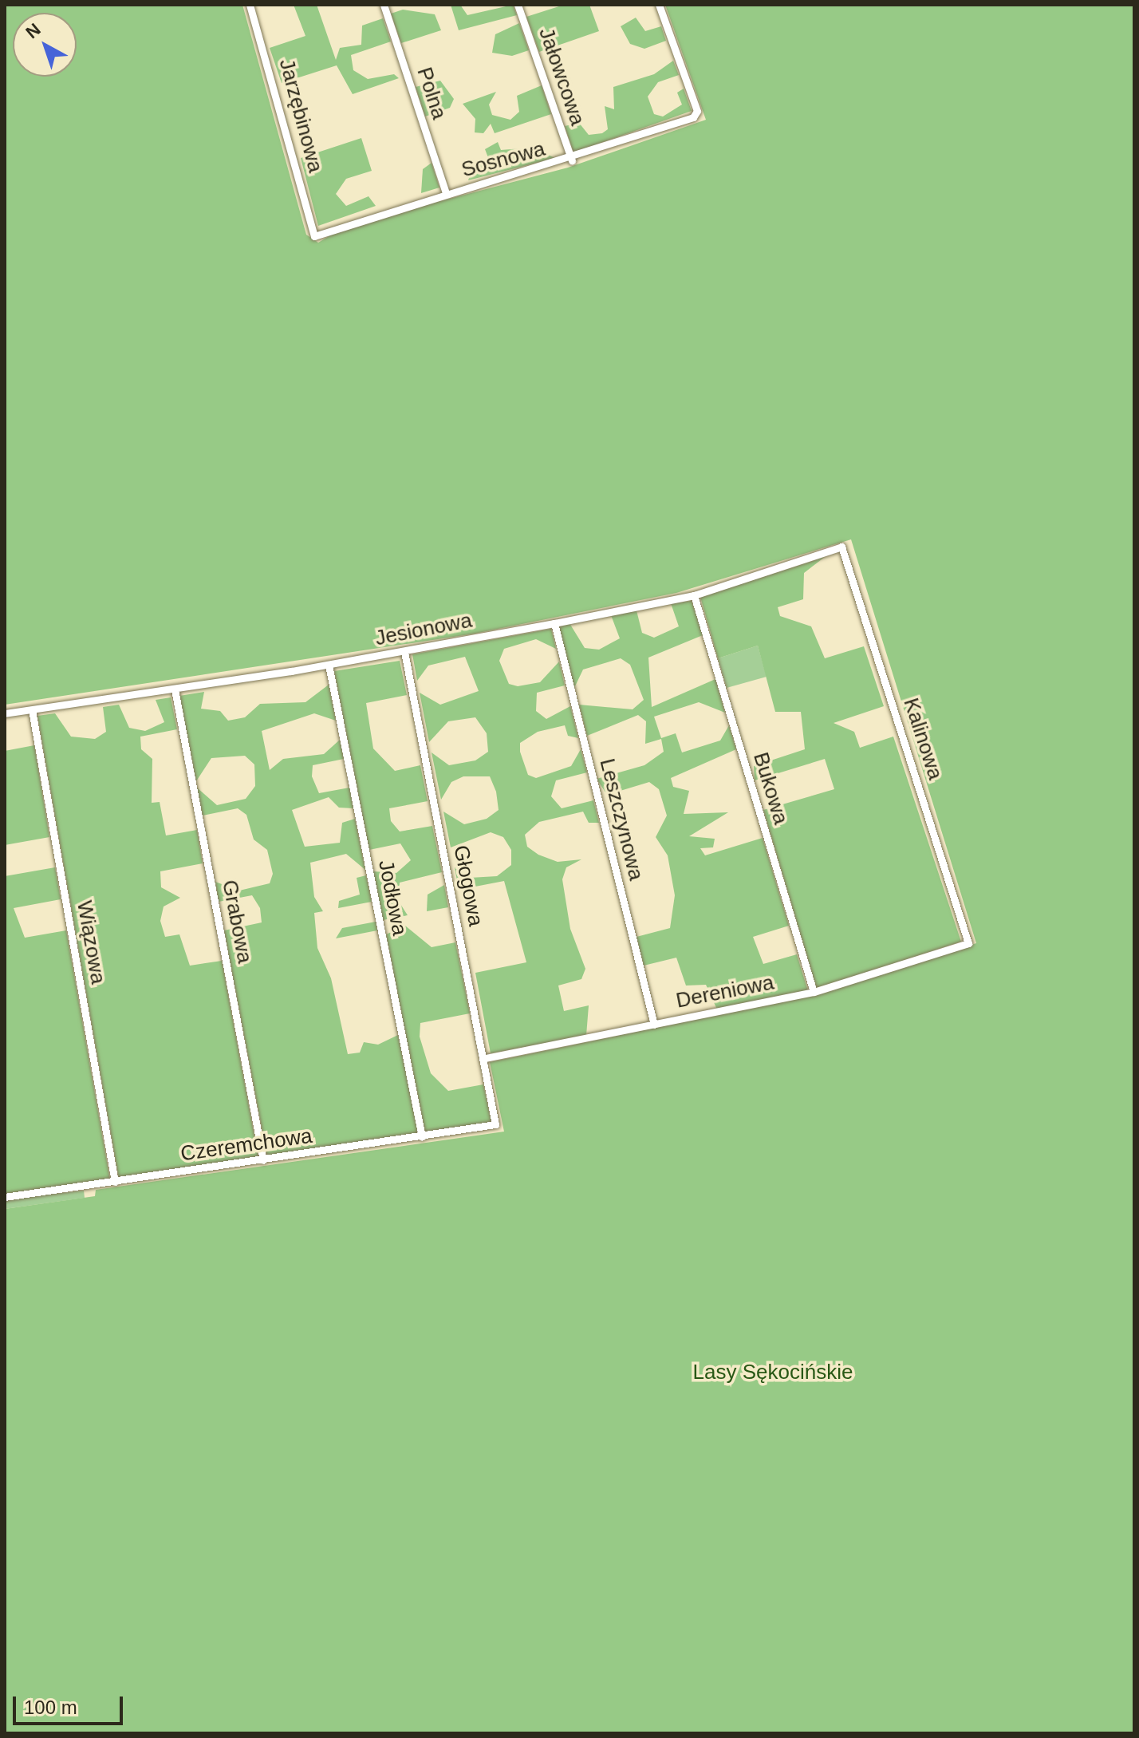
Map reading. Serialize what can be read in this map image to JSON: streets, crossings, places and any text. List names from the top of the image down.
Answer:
{
  "streets": {
    "street": [
      "Jałowcowa",
      "Polna",
      "Jarzębinowa",
      "Sosnowa",
      "Jesionowa",
      "Kalinowa",
      "Bukowa",
      "Leszczynowa",
      "Głogowa",
      "Jodłowa",
      "Grabowa",
      "Wiązowa",
      "Dereniowa",
      "Czeremchowa"
    ]
  },
  "crossings": [
    ["Jałowcowa", "Sosnowa"],
    ["Polna", "Sosnowa"],
    ["Jarzębinowa", "Sosnowa"],
    ["Jesionowa", "Kalinowa"],
    ["Jesionowa", "Bukowa"],
    ["Jesionowa", "Leszczynowa"],
    ["Jesionowa", "Głogowa"],
    ["Jesionowa", "Jodłowa"],
    ["Jesionowa", "Grabowa"],
    ["Jesionowa", "Wiązowa"],
    ["Kalinowa", "Dereniowa"],
    ["Bukowa", "Dereniowa"],
    ["Leszczynowa", "Dereniowa"],
    ["Głogowa", "Dereniowa"],
    ["Głogowa", "Czeremchowa"],
    ["Jodłowa", "Czeremchowa"],
    ["Grabowa", "Czeremchowa"],
    ["Wiązowa", "Czeremchowa"]
  ],
  "parks": ["Lasy Sękocińskie"],
  "scale_bar": "100 m",
  "north": "top left"
}
